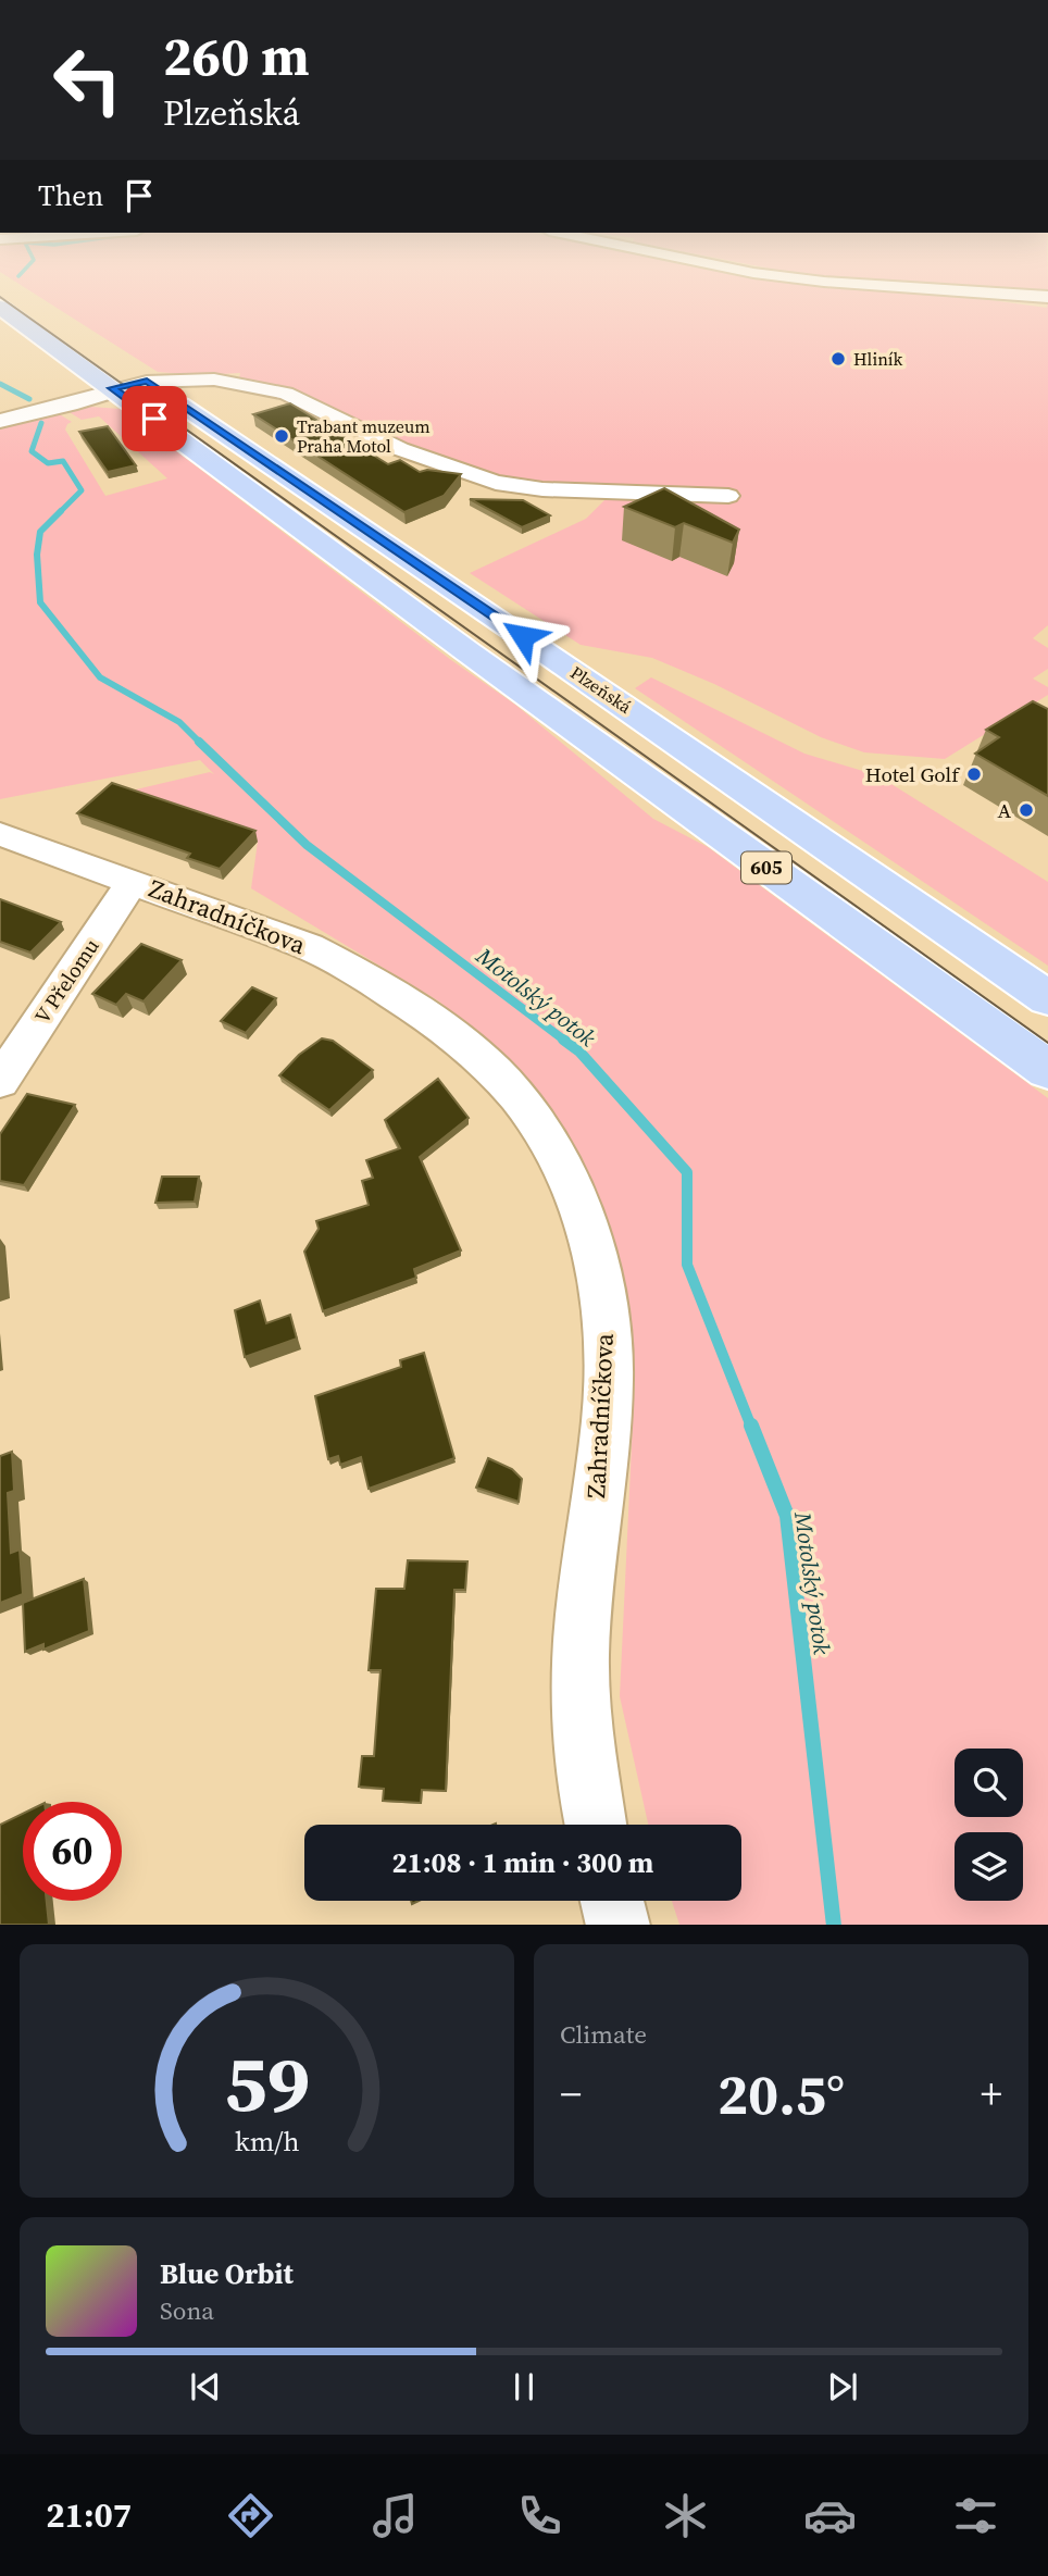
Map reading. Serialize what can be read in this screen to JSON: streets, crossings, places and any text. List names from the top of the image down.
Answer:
{
  "streets": {
    "main road": ["Plzeňská", "605"],
    "street": ["Zahradníčkova", "V Přelomu"]
  },
  "crossings": [
    ["Zahradníčkova", "V Přelomu"]
  ],
  "water": ["Motolský potok"],
  "places": [
    "Hliník",
    "Trabant muzeum Praha Motol",
    "Hotel Golf",
    "A"
  ],
  "page": {
    "turn": ["260 m", "Plzeňská"],
    "then": "Then",
    "limit": "60",
    "trip": "21:08 · 1 min · 300 m",
    "tile": "Climate",
    "heat": ["−", "20.5°", "+"],
    "song": ["Blue Orbit", "Sona"],
    "tabs": "21:07",
    "gauge": ["59", "km/h"]
  }
}
